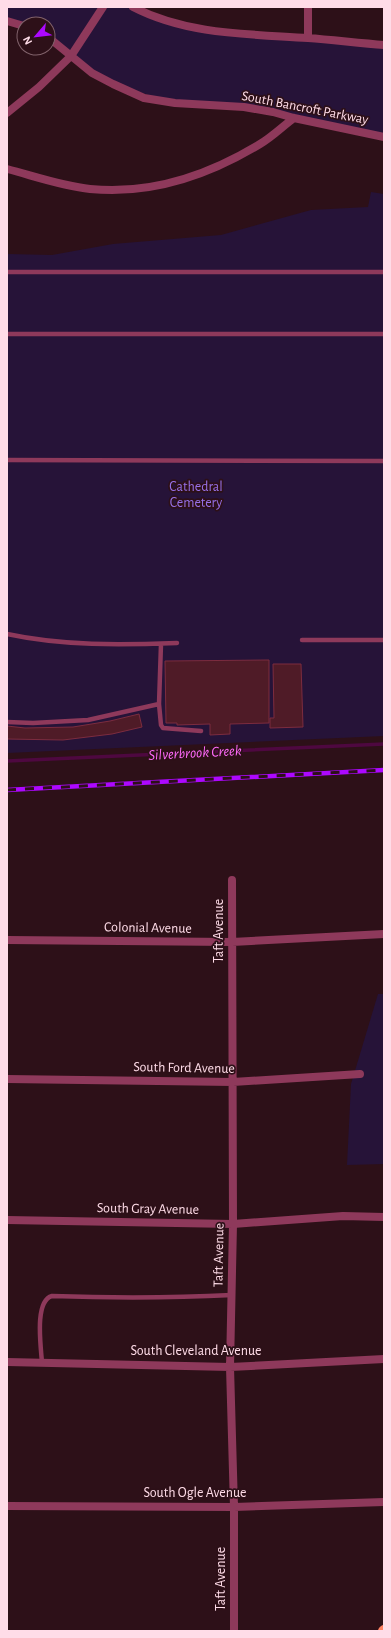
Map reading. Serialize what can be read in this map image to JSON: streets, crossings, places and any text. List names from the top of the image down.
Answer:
{
  "streets": {
    "street": [
      "South Bancroft Parkway",
      "Colonial Avenue",
      "Taft Avenue",
      "South Ford Avenue",
      "South Gray Avenue",
      "South Cleveland Avenue",
      "South Ogle Avenue"
    ]
  },
  "crossings": [
    ["Colonial Avenue", "Taft Avenue"],
    ["Taft Avenue", "South Ford Avenue"],
    ["Taft Avenue", "South Gray Avenue"],
    ["Taft Avenue", "South Cleveland Avenue"],
    ["Taft Avenue", "South Ogle Avenue"]
  ],
  "water": ["Silverbrook Creek"],
  "parks": ["Cathedral Cemetery"],
  "north": "bottom left"
}
